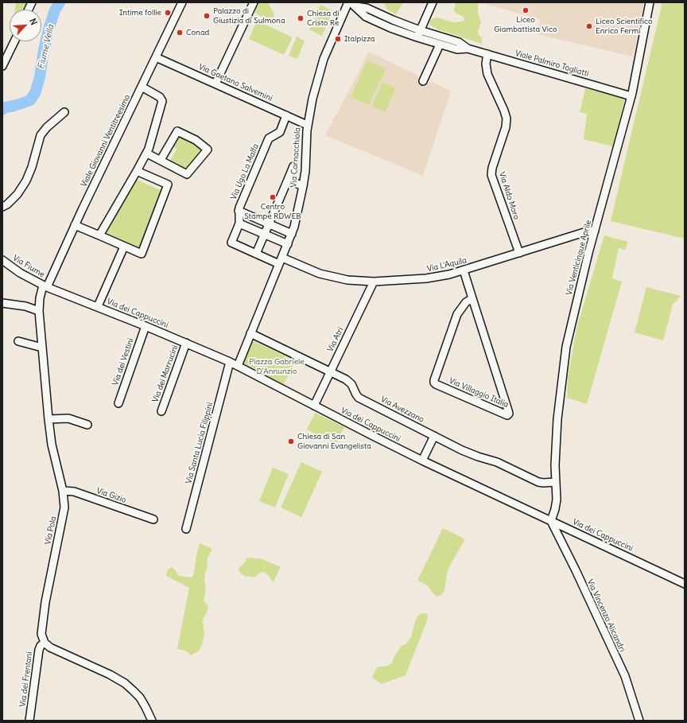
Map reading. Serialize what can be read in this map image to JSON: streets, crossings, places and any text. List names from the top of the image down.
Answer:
{
  "streets": {
    "street": [
      "Viale Palmiro Togliatti",
      "Via Gaetano Salvemini",
      "Viale Giovanni Ventitreesimo",
      "Via Cornacchiola",
      "Via Ugo La Malfa",
      "Via Aldo Moro",
      "Via Venticinque Aprile",
      "Via L'Aquila",
      "Via Fiume",
      "Via dei Cappuccini",
      "Via Atri",
      "Via dei Vestini",
      "Via dei Marrucini",
      "Via Villaggio Italia",
      "Via Avezzano",
      "Via Santa Lucia Filippini",
      "Via Gizio",
      "Via Pola",
      "Via Vincenzo Alicandri",
      "Via dei Frentani"
    ]
  },
  "crossings": [
    ["Viale Palmiro Togliatti", "Via Cornacchiola"],
    ["Viale Palmiro Togliatti", "Via Aldo Moro"],
    ["Viale Palmiro Togliatti", "Via Venticinque Aprile"],
    ["Via Gaetano Salvemini", "Viale Giovanni Ventitreesimo"],
    ["Via Gaetano Salvemini", "Via Cornacchiola"],
    ["Via Gaetano Salvemini", "Via Ugo La Malfa"],
    ["Viale Giovanni Ventitreesimo", "Via Fiume"],
    ["Viale Giovanni Ventitreesimo", "Via dei Cappuccini"],
    ["Viale Giovanni Ventitreesimo", "Via Pola"],
    ["Via Cornacchiola", "Via L'Aquila"],
    ["Via Cornacchiola", "Via dei Cappuccini"],
    ["Via Cornacchiola", "Via Avezzano"],
    ["Via Ugo La Malfa", "Via L'Aquila"],
    ["Via Aldo Moro", "Via L'Aquila"],
    ["Via Venticinque Aprile", "Via L'Aquila"],
    ["Via Venticinque Aprile", "Via dei Cappuccini"],
    ["Via Venticinque Aprile", "Via Avezzano"],
    ["Via Venticinque Aprile", "Via Vincenzo Alicandri"],
    ["Via L'Aquila", "Via Atri"],
    ["Via L'Aquila", "Via Villaggio Italia"],
    ["Via Fiume", "Via dei Cappuccini"],
    ["Via Fiume", "Via Pola"],
    ["Via dei Cappuccini", "Via Atri"],
    ["Via dei Cappuccini", "Via dei Vestini"],
    ["Via dei Cappuccini", "Via dei Marrucini"],
    ["Via dei Cappuccini", "Via Santa Lucia Filippini"],
    ["Via dei Cappuccini", "Via Pola"],
    ["Via dei Cappuccini", "Via Vincenzo Alicandri"],
    ["Via Atri", "Via Avezzano"],
    ["Via Gizio", "Via Pola"],
    ["Via Pola", "Via dei Frentani"]
  ],
  "water": ["Fiume Vella"],
  "parks": ["Piazza Gabriele D'Annunzio"],
  "places": [
    "Liceo Giambattista Vico",
    "Intime follie",
    "Palazzo di Giustizia di Sulmona",
    "Chiesa di Cristo Re",
    "Liceo Scientifico Enrico Fermi",
    "Conad",
    "Italpizza",
    "Centro Stampe RDWEB",
    "Chiesa di San Giovanni Evangelista"
  ],
  "north": "top right"
}
